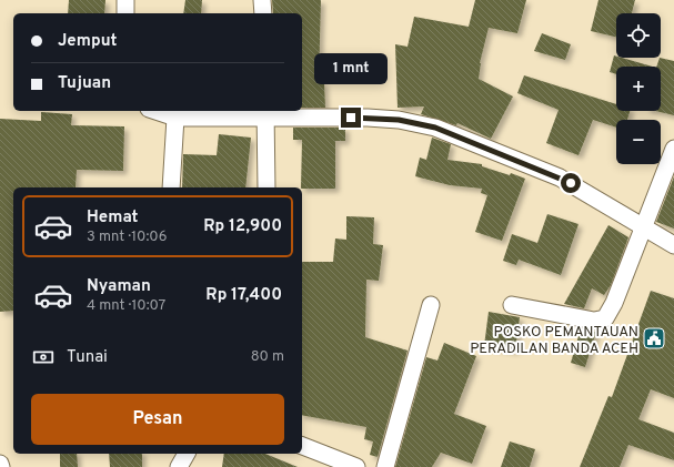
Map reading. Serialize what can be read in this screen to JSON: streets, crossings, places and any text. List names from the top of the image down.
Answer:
{
  "places": {
    "public building": ["POSKO PEMANTAUAN PERADILAN BANDA ACEH"]
  },
  "page": {
    "map_buttons": ["+", "−"],
    "banner": ["Jemput", "Tujuan"],
    "bubble": "1 mnt",
    "list": [
      {
        "name": "Hemat",
        "note": "3 mnt · 10:06",
        "value": "Rp 12,900"
      },
      {
        "name": "Nyaman",
        "note": "4 mnt · 10:07",
        "value": "Rp 17,400"
      }
    ],
    "pay": ["Tunai", "80 m"],
    "buttons": "Pesan"
  }
}
